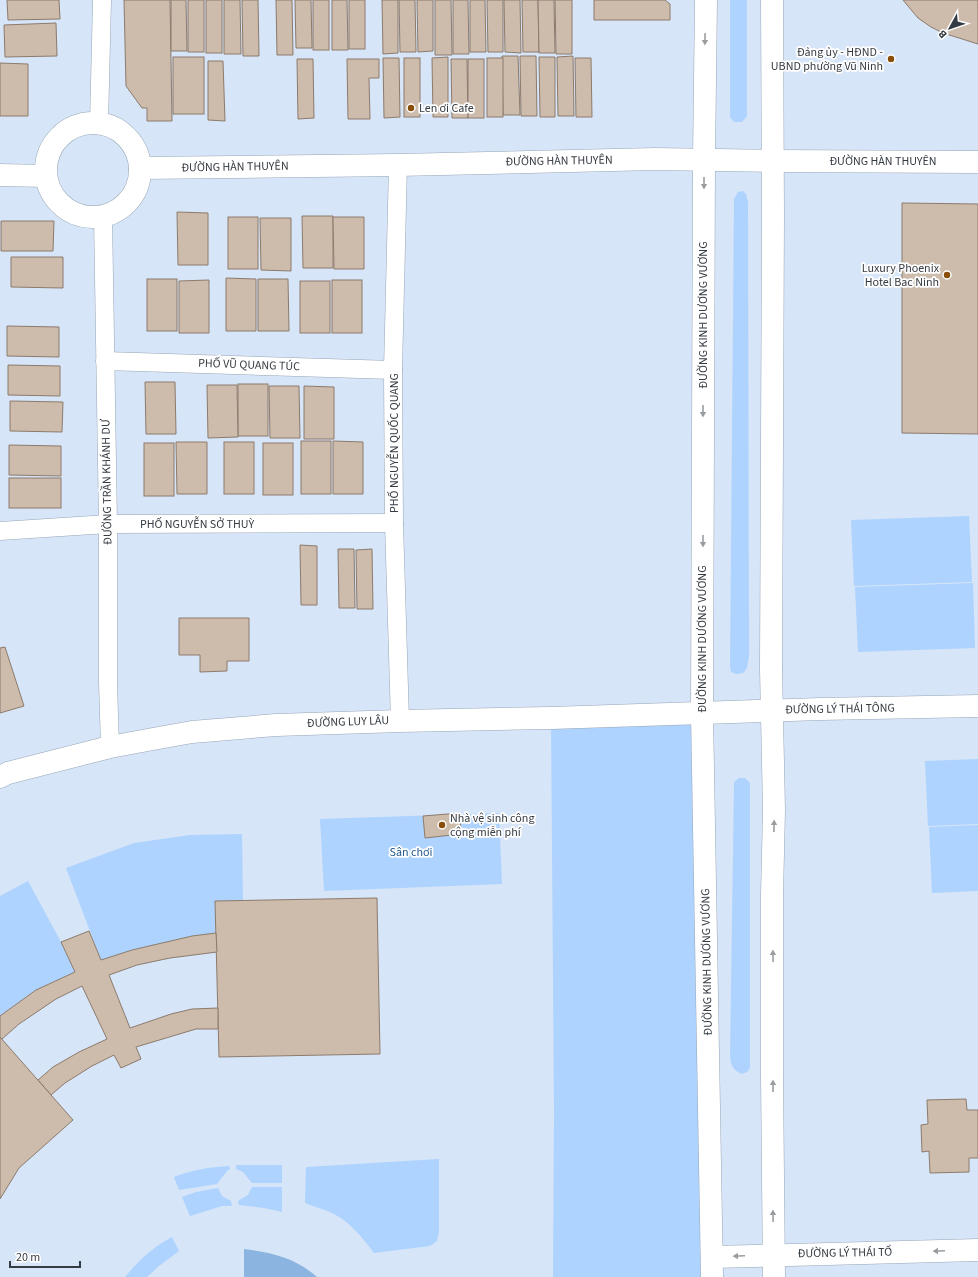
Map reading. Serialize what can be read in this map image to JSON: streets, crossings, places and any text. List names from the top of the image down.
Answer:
{
  "streets": {
    "main road": [
      "ĐƯỜNG HÀN THUYÊN",
      "ĐƯỜNG KINH DƯƠNG VƯƠNG",
      "ĐƯỜNG LÝ THÁI TÔNG",
      "ĐƯỜNG LUY LÂU",
      "ĐƯỜNG LÝ THÁI TỔ"
    ],
    "street": [
      "PHỐ VŨ QUANG TÚC",
      "PHỐ NGUYỄN QUỐC QUANG",
      "ĐƯỜNG TRẦN KHÁNH DƯ",
      "PHỐ NGUYỄN SỞ THUỲ"
    ]
  },
  "crossings": [
    ["ĐƯỜNG HÀN THUYÊN", "ĐƯỜNG KINH DƯƠNG VƯƠNG"],
    ["ĐƯỜNG HÀN THUYÊN", "PHỐ NGUYỄN QUỐC QUANG"],
    ["ĐƯỜNG HÀN THUYÊN", "ĐƯỜNG TRẦN KHÁNH DƯ"],
    ["ĐƯỜNG KINH DƯƠNG VƯƠNG", "ĐƯỜNG LÝ THÁI TÔNG"],
    ["ĐƯỜNG KINH DƯƠNG VƯƠNG", "ĐƯỜNG LUY LÂU"],
    ["ĐƯỜNG KINH DƯƠNG VƯƠNG", "ĐƯỜNG LÝ THÁI TỔ"],
    ["PHỐ VŨ QUANG TÚC", "PHỐ NGUYỄN QUỐC QUANG"],
    ["PHỐ VŨ QUANG TÚC", "ĐƯỜNG TRẦN KHÁNH DƯ"],
    ["PHỐ NGUYỄN QUỐC QUANG", "PHỐ NGUYỄN SỞ THUỲ"],
    ["PHỐ NGUYỄN QUỐC QUANG", "ĐƯỜNG LUY LÂU"],
    ["ĐƯỜNG TRẦN KHÁNH DƯ", "PHỐ NGUYỄN SỞ THUỲ"],
    ["ĐƯỜNG TRẦN KHÁNH DƯ", "ĐƯỜNG LUY LÂU"],
    ["ĐƯỜNG LÝ THÁI TÔNG", "ĐƯỜNG LUY LÂU"]
  ],
  "one_way": ["ĐƯỜNG LÝ THÁI TỔ"],
  "parks": ["Sân chơi"],
  "places": [
    "Đảng ủy - HĐND - UBND phường Vũ Ninh",
    "Len ơi Cafe",
    "Luxury Phoenix Hotel Bac Ninh",
    "Nhà vệ sinh công cộng miễn phí"
  ],
  "scale_bar": "20 m",
  "north": "bottom left"
}
